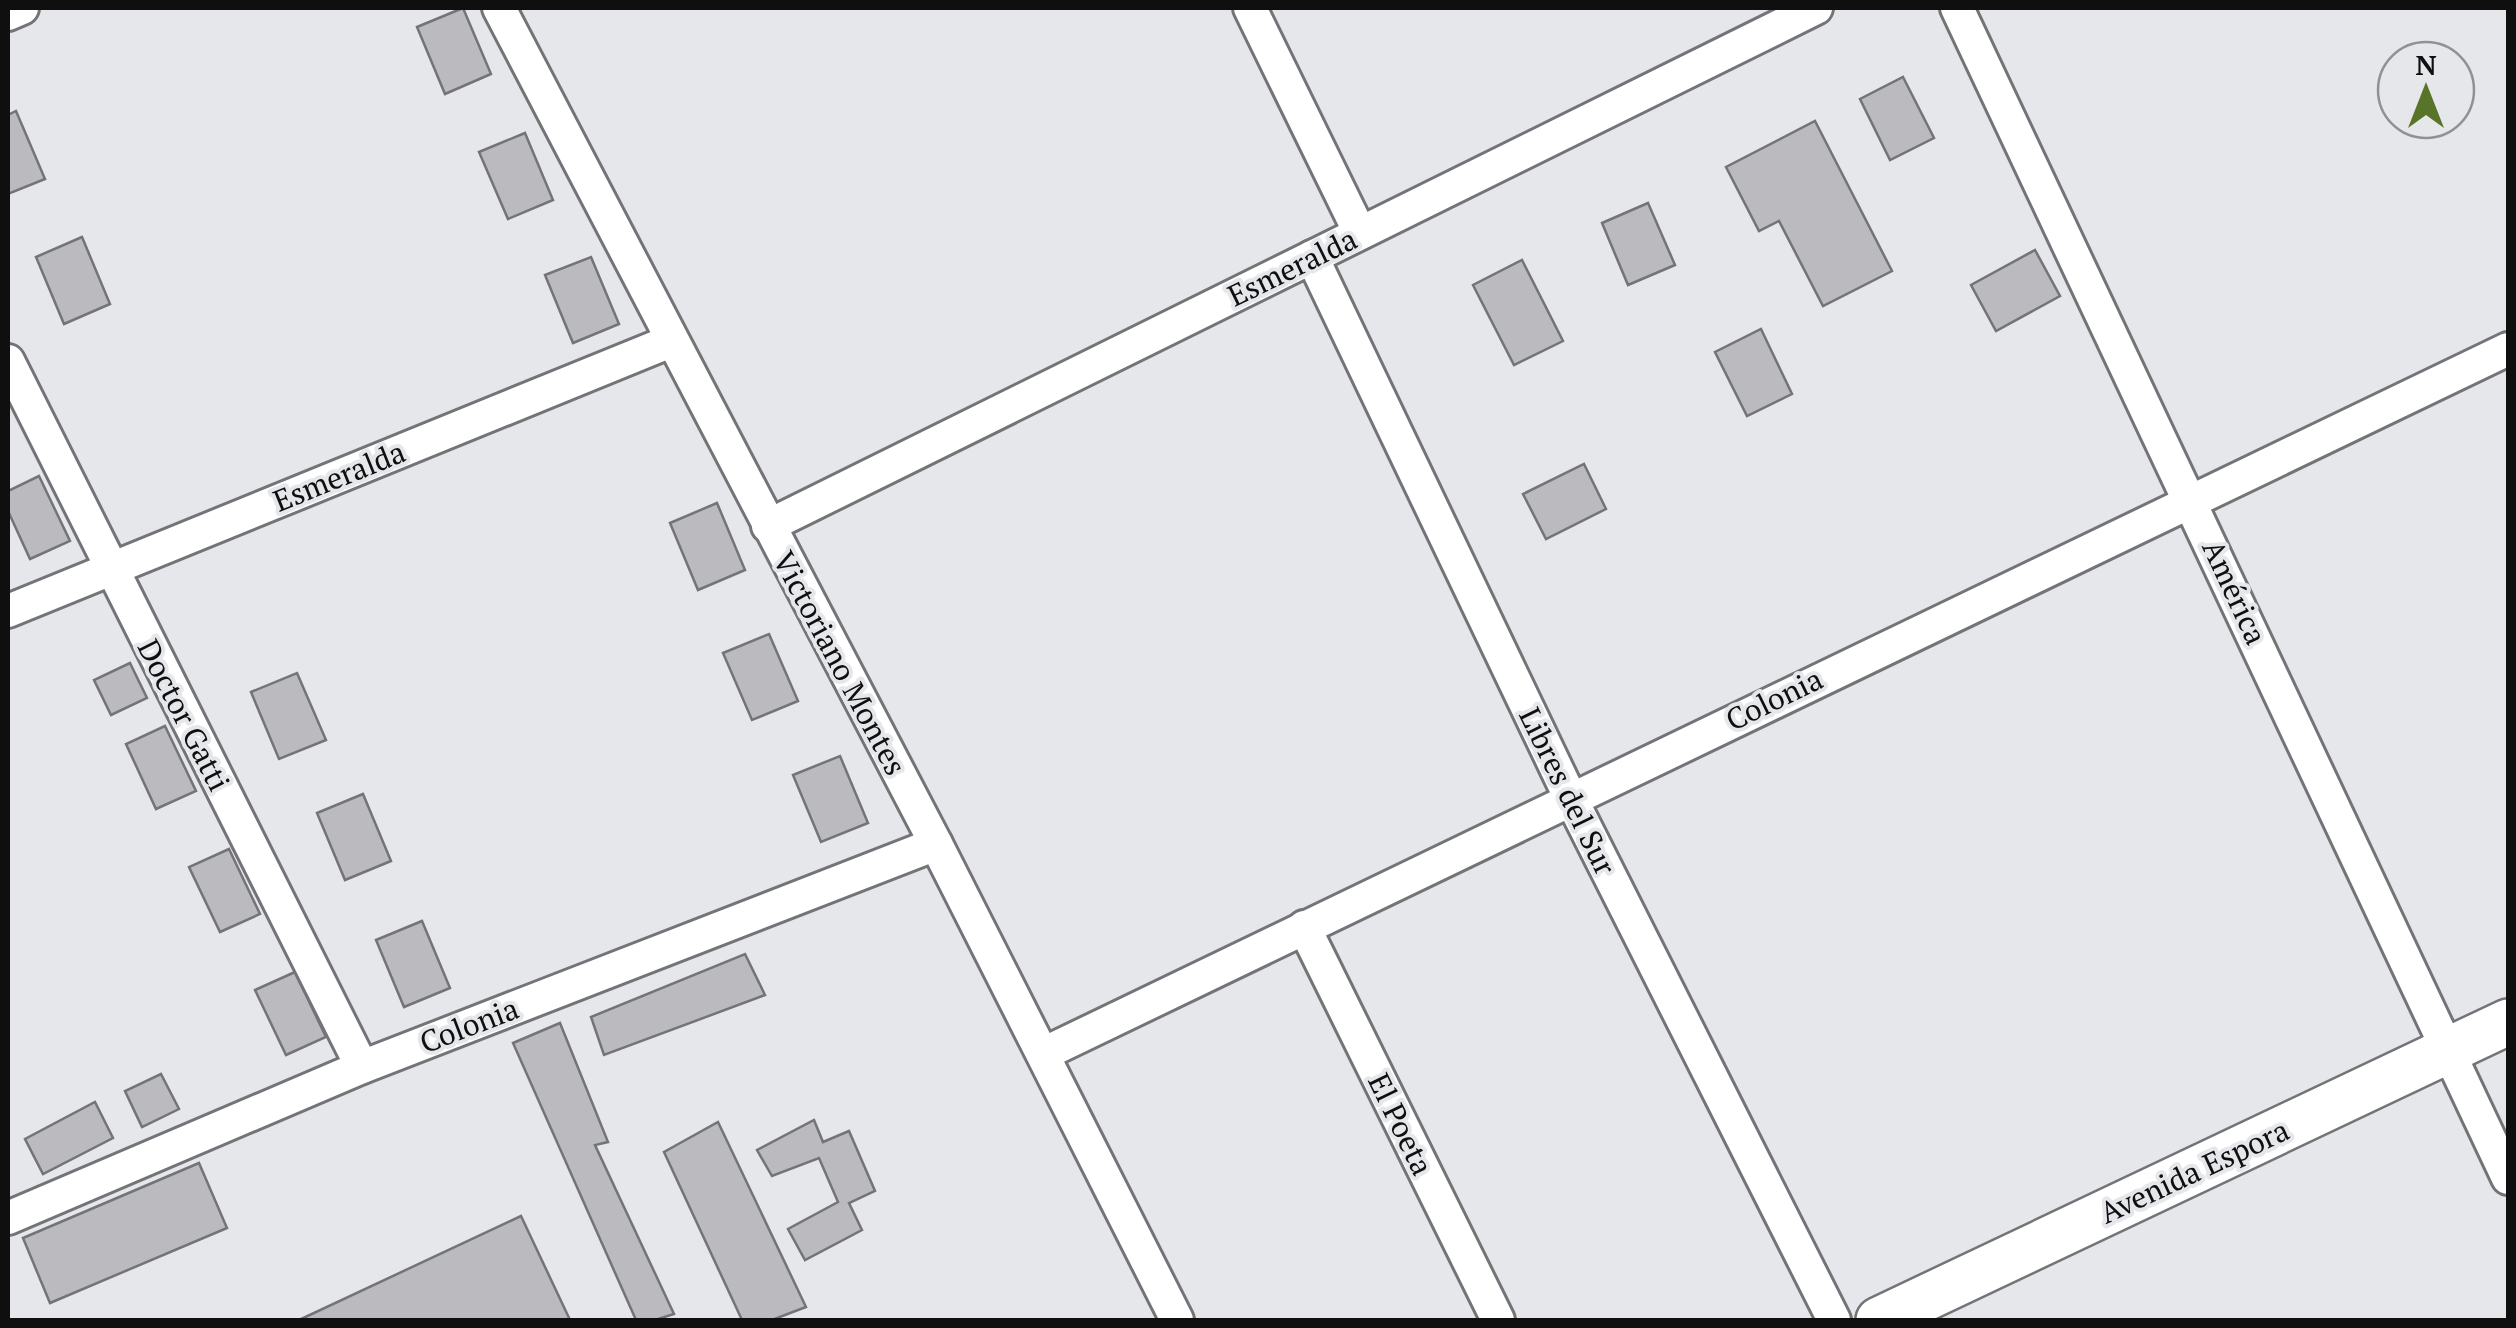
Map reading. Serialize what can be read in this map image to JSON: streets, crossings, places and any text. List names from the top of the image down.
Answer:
{
  "streets": {
    "main road": ["Avenida Espora"],
    "street": [
      "Esmeralda",
      "América",
      "Victoriano Montes",
      "Colonia",
      "Doctor Gatti",
      "Libres del Sur",
      "El Poeta"
    ]
  },
  "crossings": [
    ["Esmeralda", "Victoriano Montes"],
    ["Esmeralda", "Doctor Gatti"],
    ["Esmeralda", "Libres del Sur"],
    ["América", "Colonia"],
    ["América", "Avenida Espora"],
    ["Victoriano Montes", "Colonia"],
    ["Colonia", "Doctor Gatti"],
    ["Colonia", "Libres del Sur"],
    ["Colonia", "El Poeta"]
  ],
  "north": "top"
}
